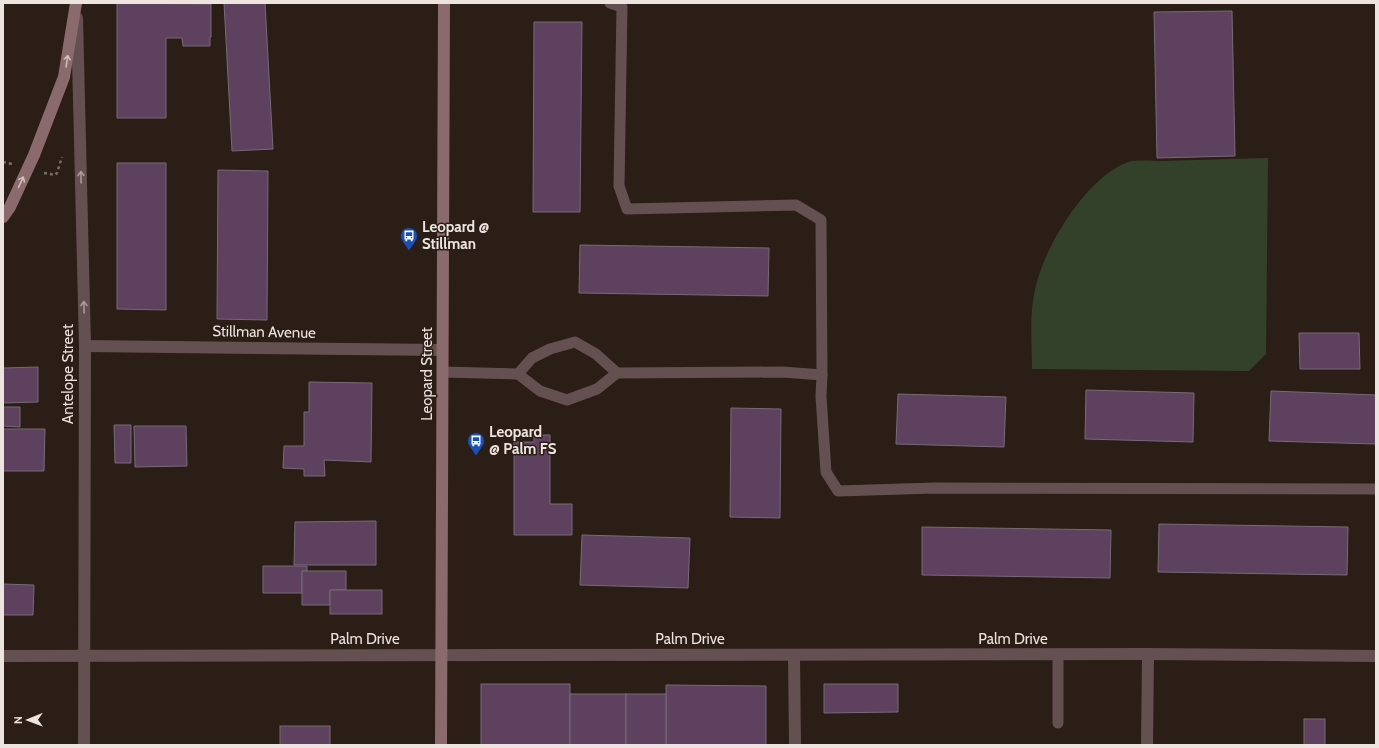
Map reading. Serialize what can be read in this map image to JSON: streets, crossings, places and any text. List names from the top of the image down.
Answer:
{
  "streets": {
    "main road": ["Leopard Street"],
    "street": ["Stillman Avenue", "Antelope Street", "Palm Drive"]
  },
  "crossings": [
    ["Stillman Avenue", "Antelope Street"],
    ["Stillman Avenue", "Leopard Street"],
    ["Antelope Street", "Palm Drive"],
    ["Leopard Street", "Palm Drive"]
  ],
  "one_way": ["Antelope Street"],
  "places": {
    "bus stop": ["Leopard @ Stillman", "Leopard @ Palm FS"]
  },
  "north": "left"
}
